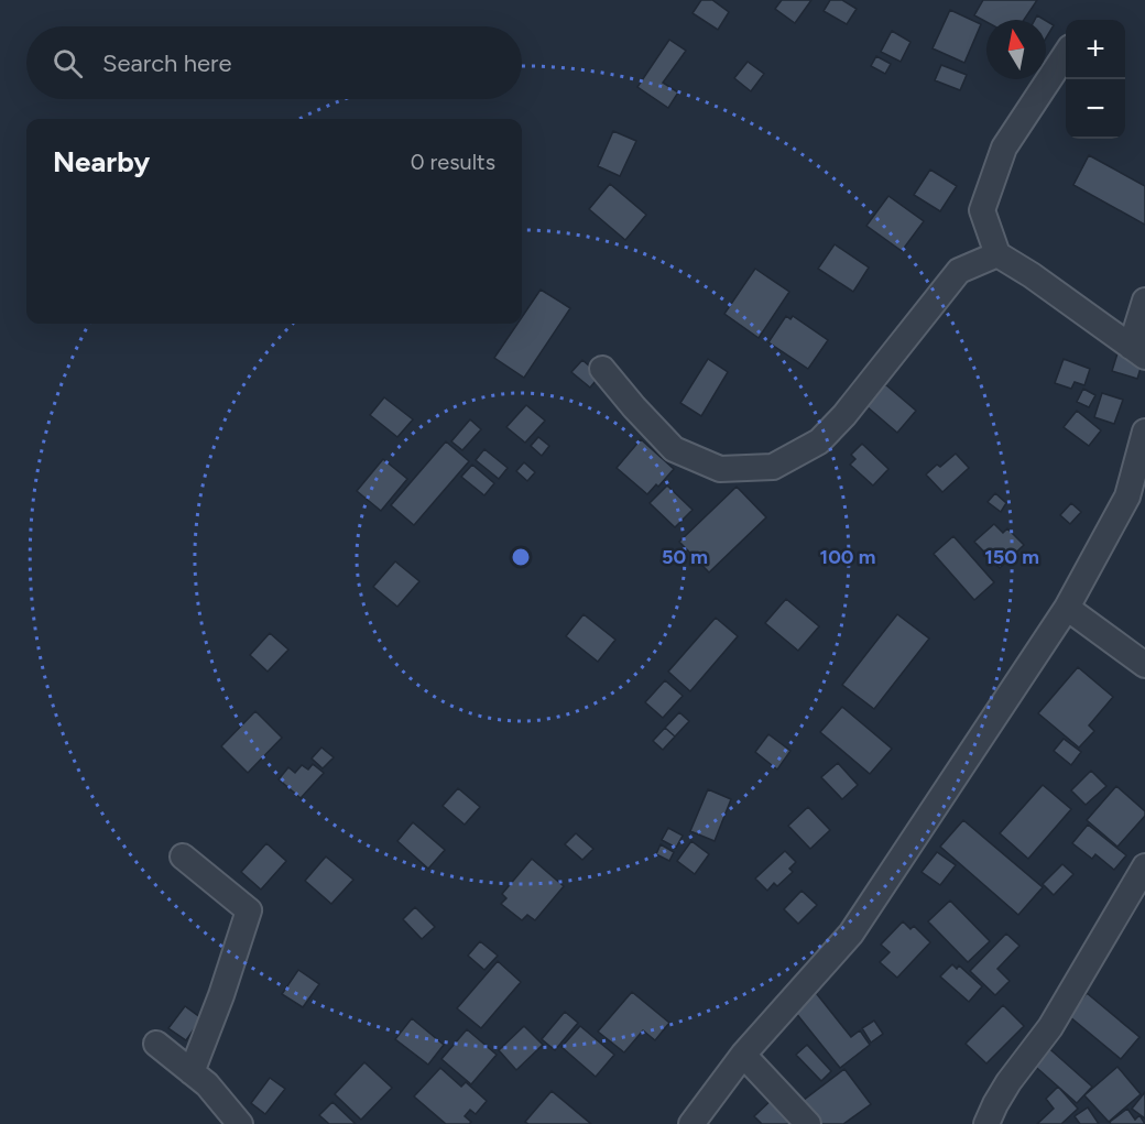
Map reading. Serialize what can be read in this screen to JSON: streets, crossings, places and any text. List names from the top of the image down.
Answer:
{
  "north": "top",
  "page": {
    "map_buttons": ["+", "−"],
    "search": "Search here",
    "heading": ["Nearby", "0 results"]
  },
  "rings": ["50 m", "100 m", "150 m"]
}
